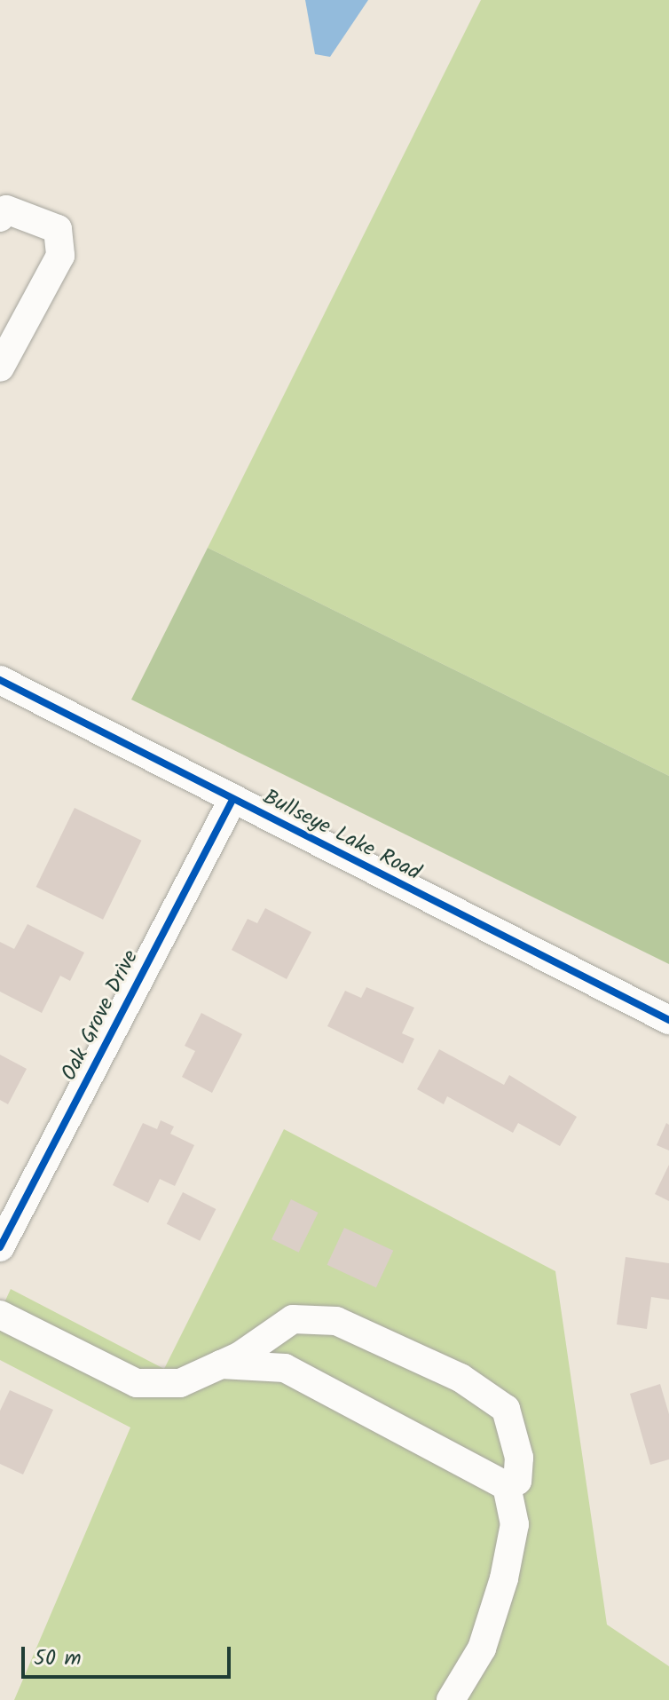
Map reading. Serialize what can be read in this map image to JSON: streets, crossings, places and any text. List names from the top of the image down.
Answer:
{
  "streets": {
    "street": ["Bullseye Lake Road", "Oak Grove Drive"]
  },
  "crossings": [
    ["Bullseye Lake Road", "Oak Grove Drive"]
  ],
  "scale_bar": "50 m"
}
